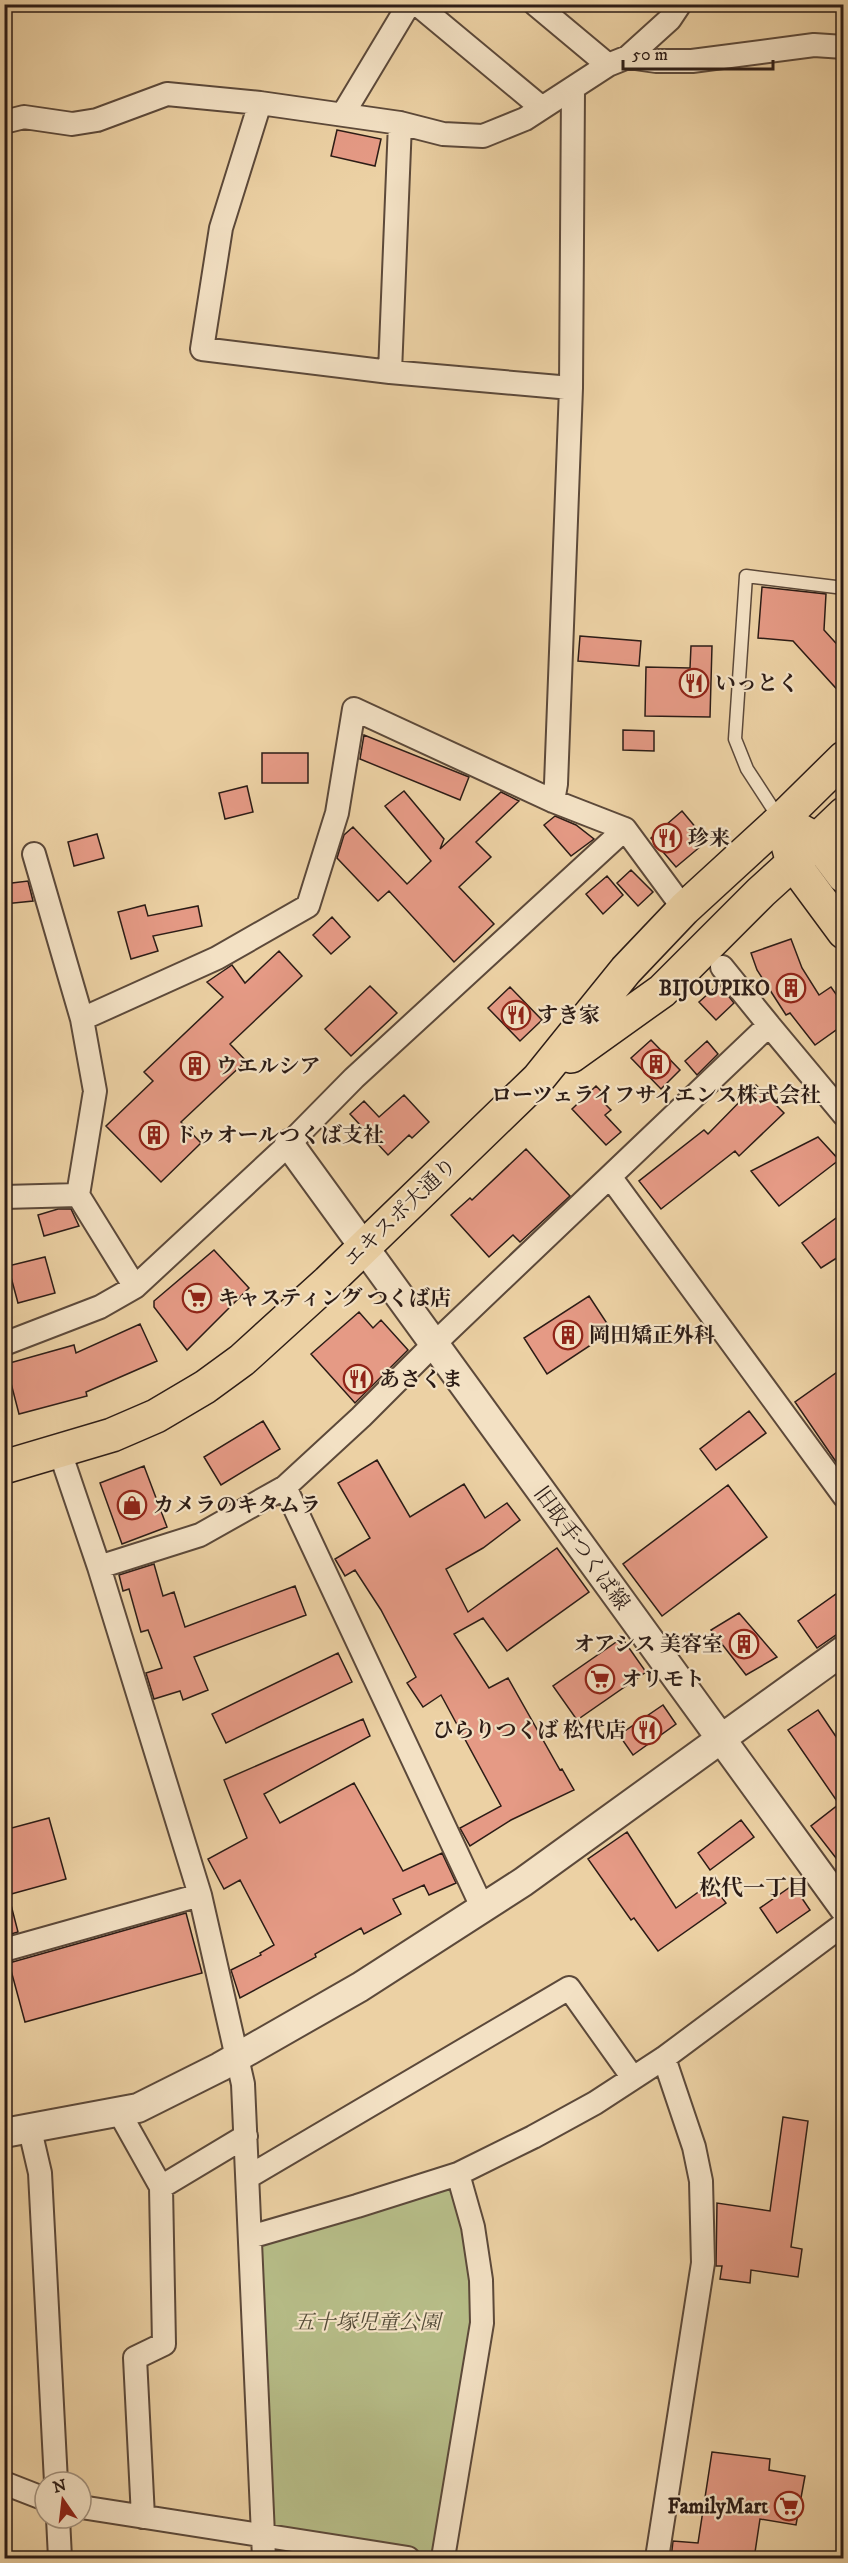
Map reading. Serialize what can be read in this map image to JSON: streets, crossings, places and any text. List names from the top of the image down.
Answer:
{
  "streets": {
    "main road": ["エキスポ大通り"],
    "street": ["旧取手つくば線"]
  },
  "crossings": [
    ["エキスポ大通り", "旧取手つくば線"]
  ],
  "districts": ["松代一丁目"],
  "parks": ["五十塚児童公園"],
  "places": {
    "restaurant": [
      "いっとく",
      "珍来",
      "すき家",
      "あさくま",
      "ひらりつくば 松代店"
    ],
    "building": [
      "BIJOUPIKO",
      "ローツェライフサイエンス株式会社",
      "ウエルシア",
      "ドゥオールつくば支社",
      "岡田矯正外科",
      "オアシス 美容室"
    ],
    "supermarket": ["キャスティング つくば店", "オリモト", "FamilyMart"],
    "shop": ["カメラのキタムラ"]
  },
  "scale_bar": "50 m",
  "north": "top"
}
